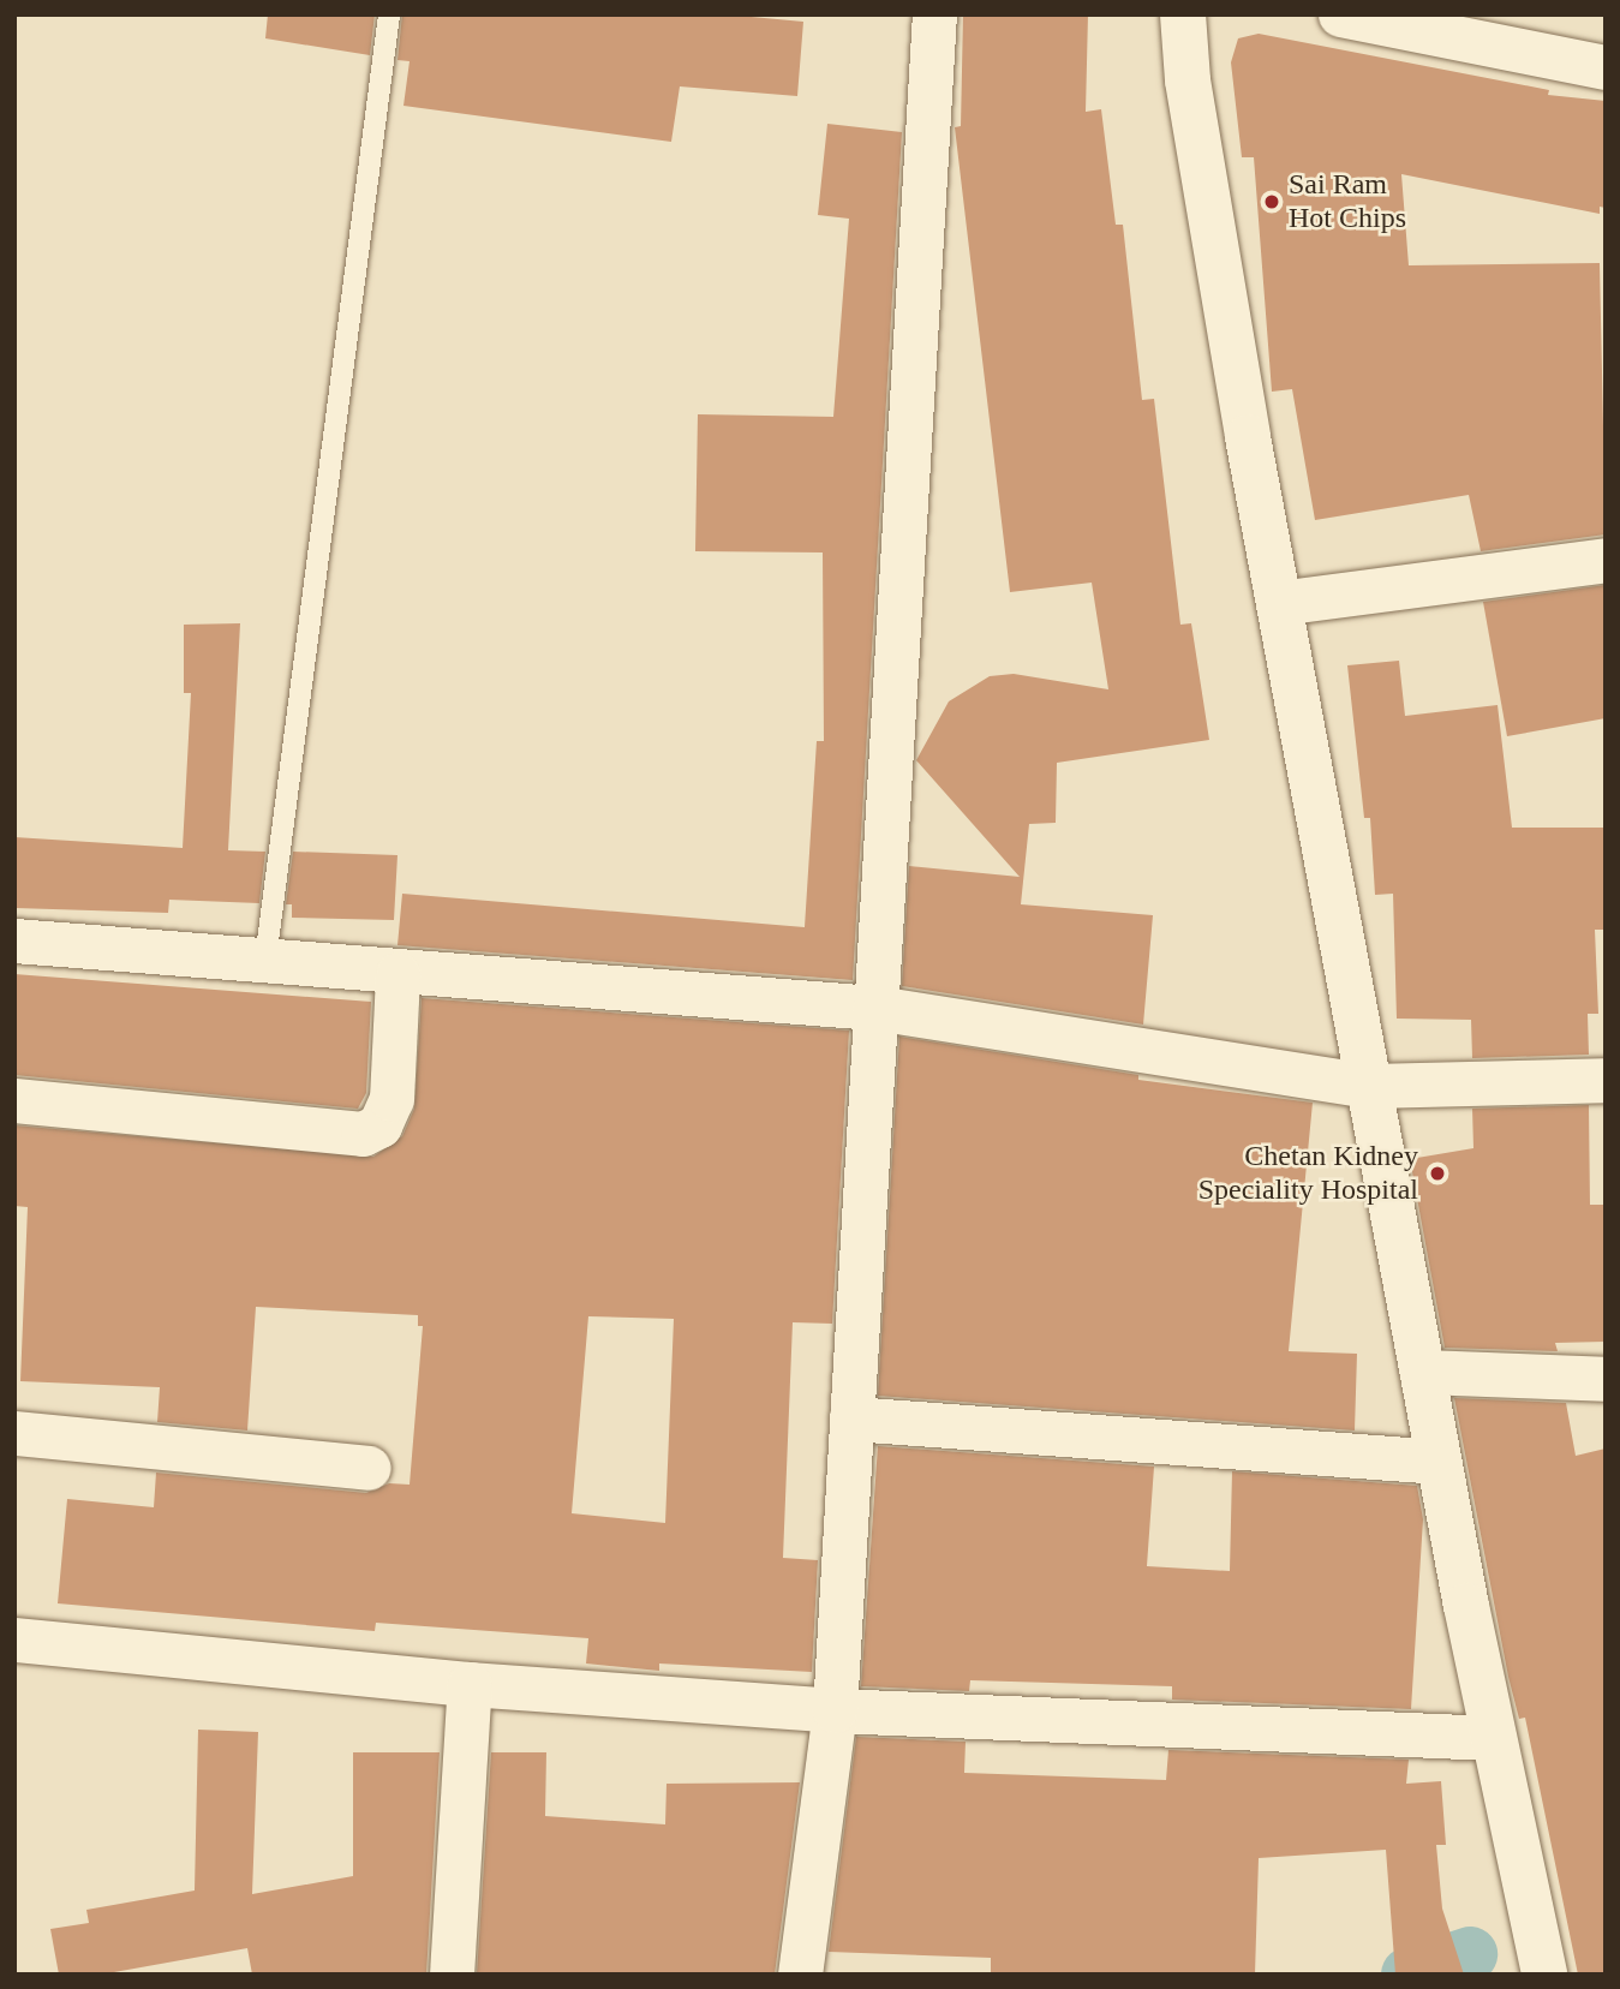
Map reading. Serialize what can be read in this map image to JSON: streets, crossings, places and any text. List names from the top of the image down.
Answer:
{
  "places": ["Sai Ram Hot Chips", "Chetan Kidney Speciality Hospital"]
}
